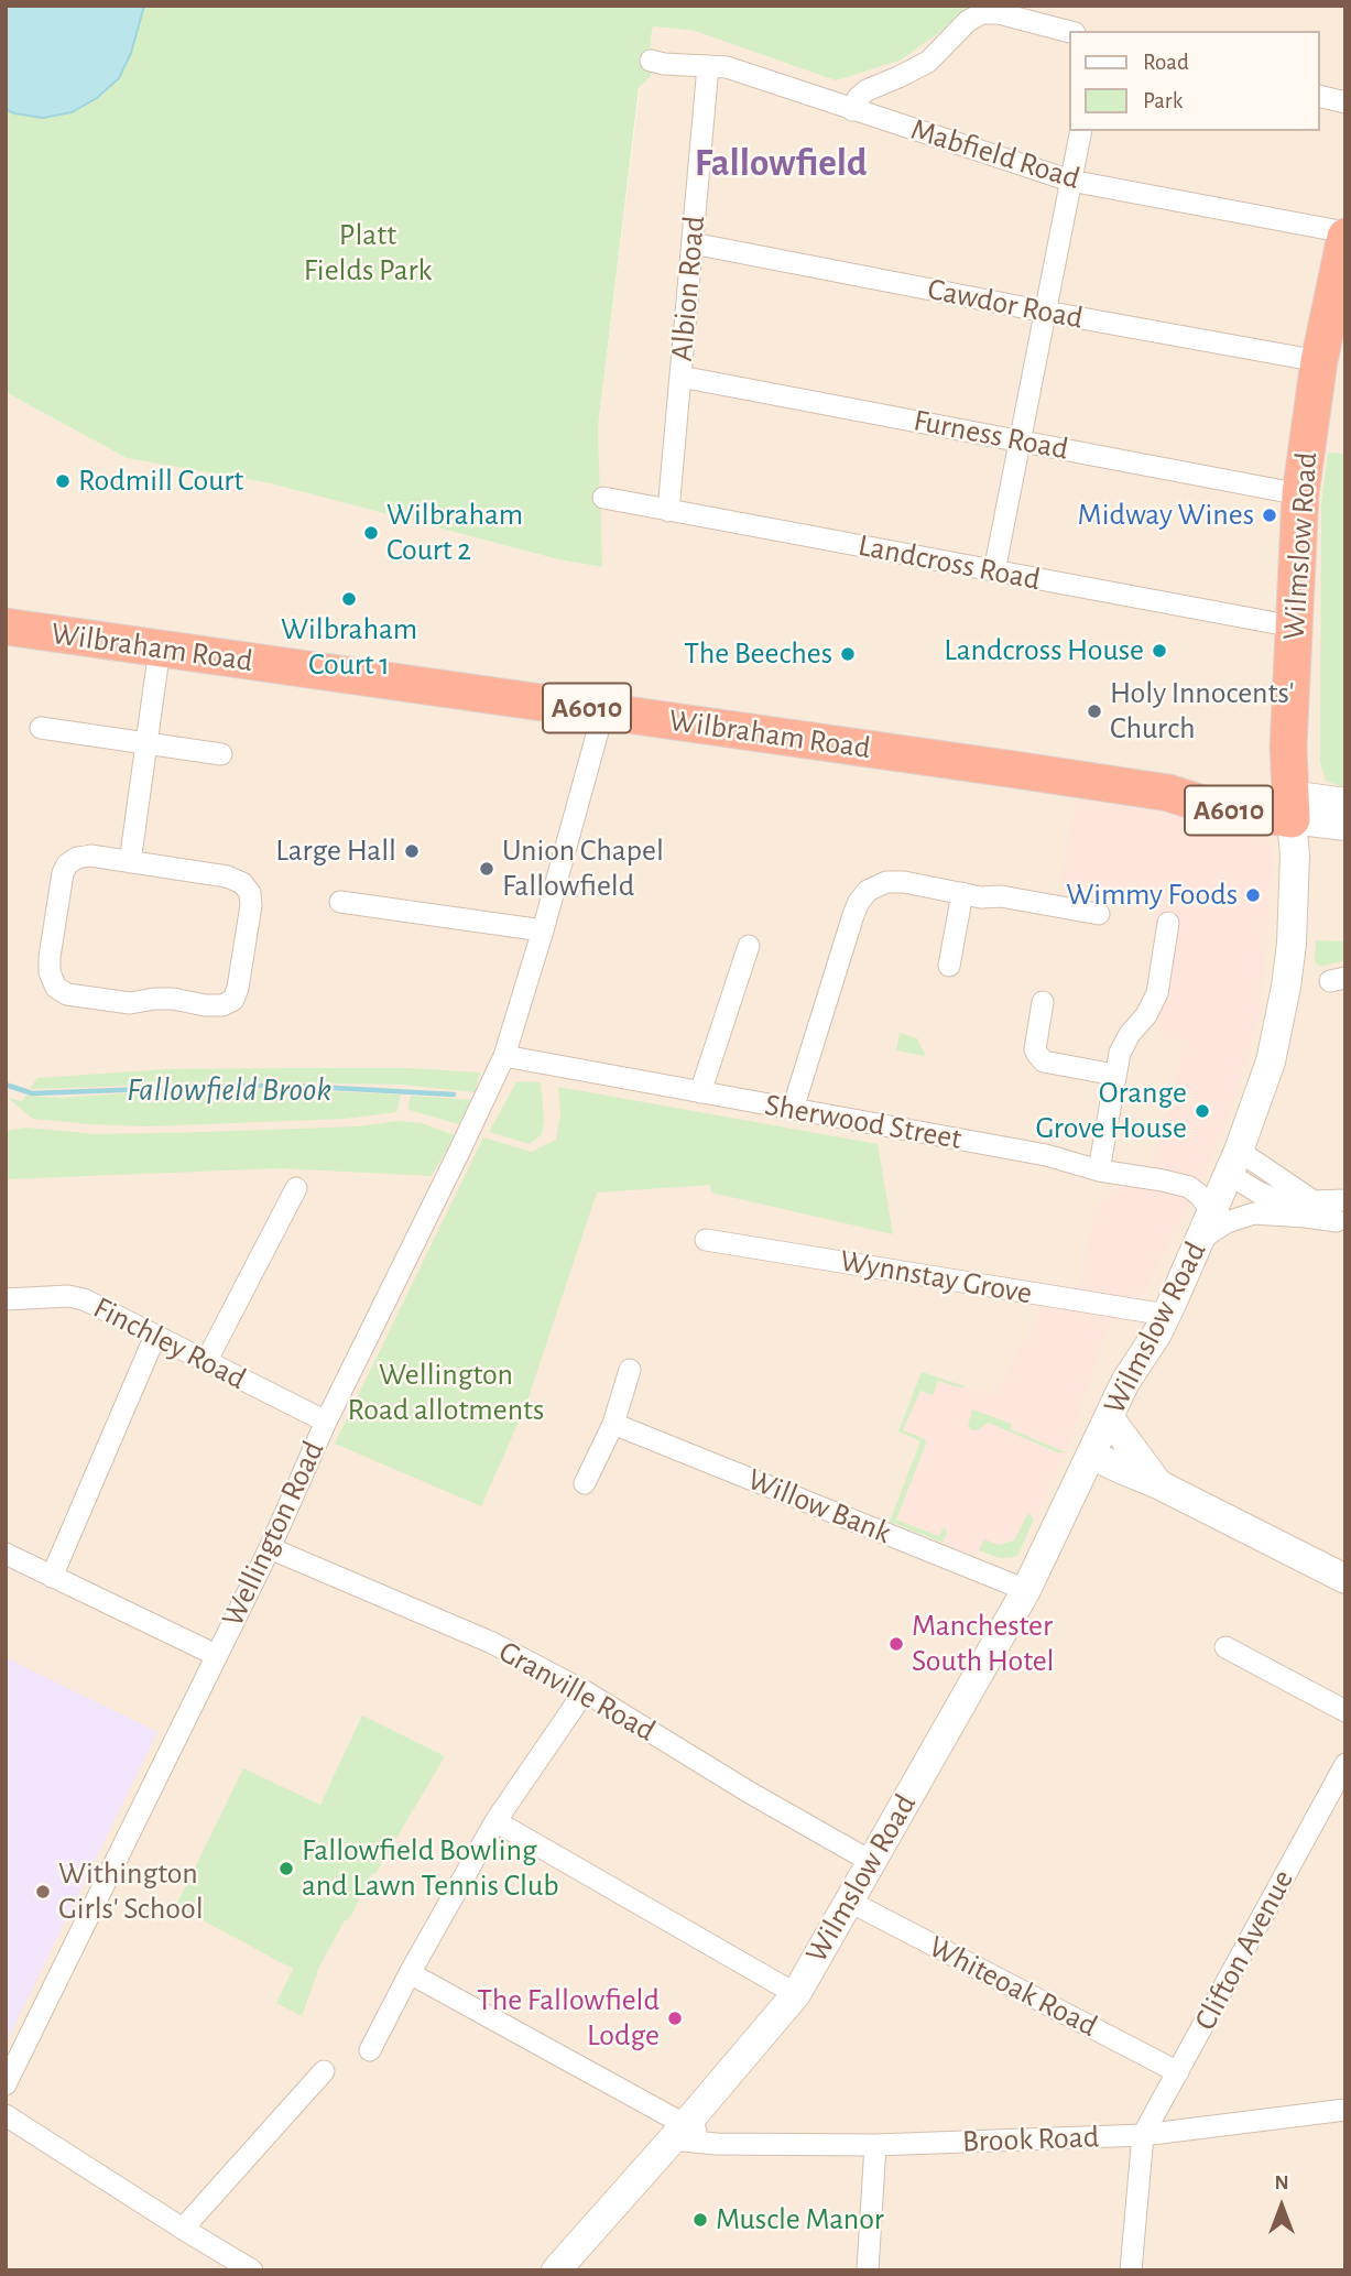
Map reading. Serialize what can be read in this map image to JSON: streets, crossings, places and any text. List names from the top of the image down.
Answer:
{
  "streets": {
    "highway": ["Wilmslow Road", "Wilbraham Road", "A6010"],
    "street": [
      "Mabfield Road",
      "Albion Road",
      "Cawdor Road",
      "Furness Road",
      "Landcross Road",
      "Sherwood Street",
      "Wynnstay Grove",
      "Finchley Road",
      "Willow Bank",
      "Wellington Road",
      "Granville Road",
      "Clifton Avenue",
      "Whiteoak Road",
      "Brook Road"
    ]
  },
  "crossings": [
    ["Mabfield Road", "Albion Road"],
    ["Mabfield Road", "Wilmslow Road"],
    ["Albion Road", "Cawdor Road"],
    ["Albion Road", "Furness Road"],
    ["Albion Road", "Landcross Road"],
    ["Cawdor Road", "Wilmslow Road"],
    ["Furness Road", "Wilmslow Road"],
    ["Wilmslow Road", "Landcross Road"],
    ["Wilmslow Road", "Wilbraham Road"],
    ["Wilmslow Road", "Sherwood Street"],
    ["Wilmslow Road", "Wynnstay Grove"],
    ["Wilmslow Road", "Willow Bank"],
    ["Wilmslow Road", "Granville Road"],
    ["Wilmslow Road", "Whiteoak Road"],
    ["Wilmslow Road", "Brook Road"],
    ["Wilbraham Road", "Wellington Road"],
    ["Sherwood Street", "Wellington Road"],
    ["Finchley Road", "Wellington Road"],
    ["Wellington Road", "Granville Road"],
    ["Clifton Avenue", "Whiteoak Road"],
    ["Clifton Avenue", "Brook Road"]
  ],
  "districts": ["Fallowfield"],
  "water": ["Fallowfield Brook"],
  "parks": ["Platt Fields Park", "Wellington Road allotments"],
  "places": [
    "Rodmill Court",
    "Midway Wines",
    "Wilbraham Court 2",
    "Wilbraham Court 1",
    "Landcross House",
    "The Beeches",
    "Holy Innocents' Church",
    "Large Hall",
    "Union Chapel Fallowfield",
    "Wimmy Foods",
    "Orange Grove House",
    "Manchester South Hotel",
    "Fallowfield Bowling and Lawn Tennis Club",
    "Withington Girls' School",
    "The Fallowfield Lodge",
    "Muscle Manor"
  ],
  "legend": ["Road", "Park"],
  "north": "top"
}
